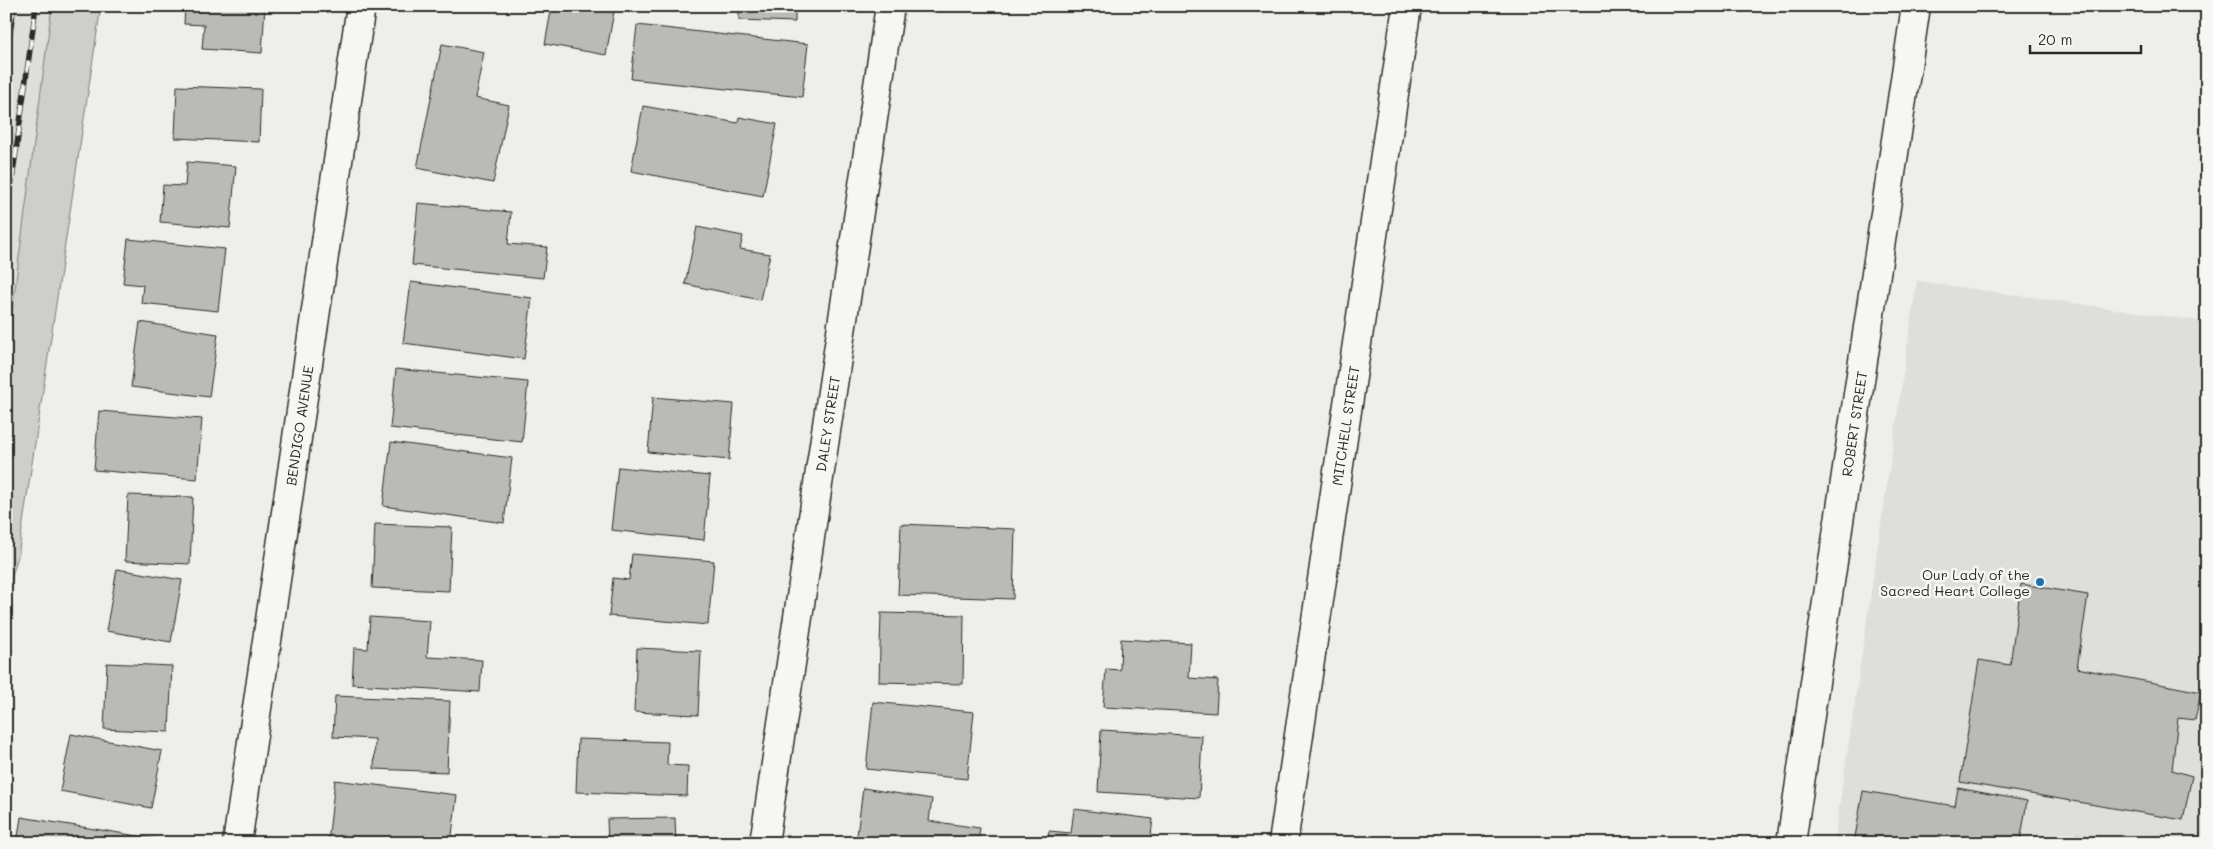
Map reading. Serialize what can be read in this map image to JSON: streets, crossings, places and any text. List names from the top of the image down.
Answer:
{
  "streets": {
    "street": [
      "BENDIGO AVENUE",
      "MITCHELL STREET",
      "ROBERT STREET",
      "DALEY STREET"
    ]
  },
  "places": ["Our Lady of the Sacred Heart College"],
  "scale_bar": "20 m"
}
